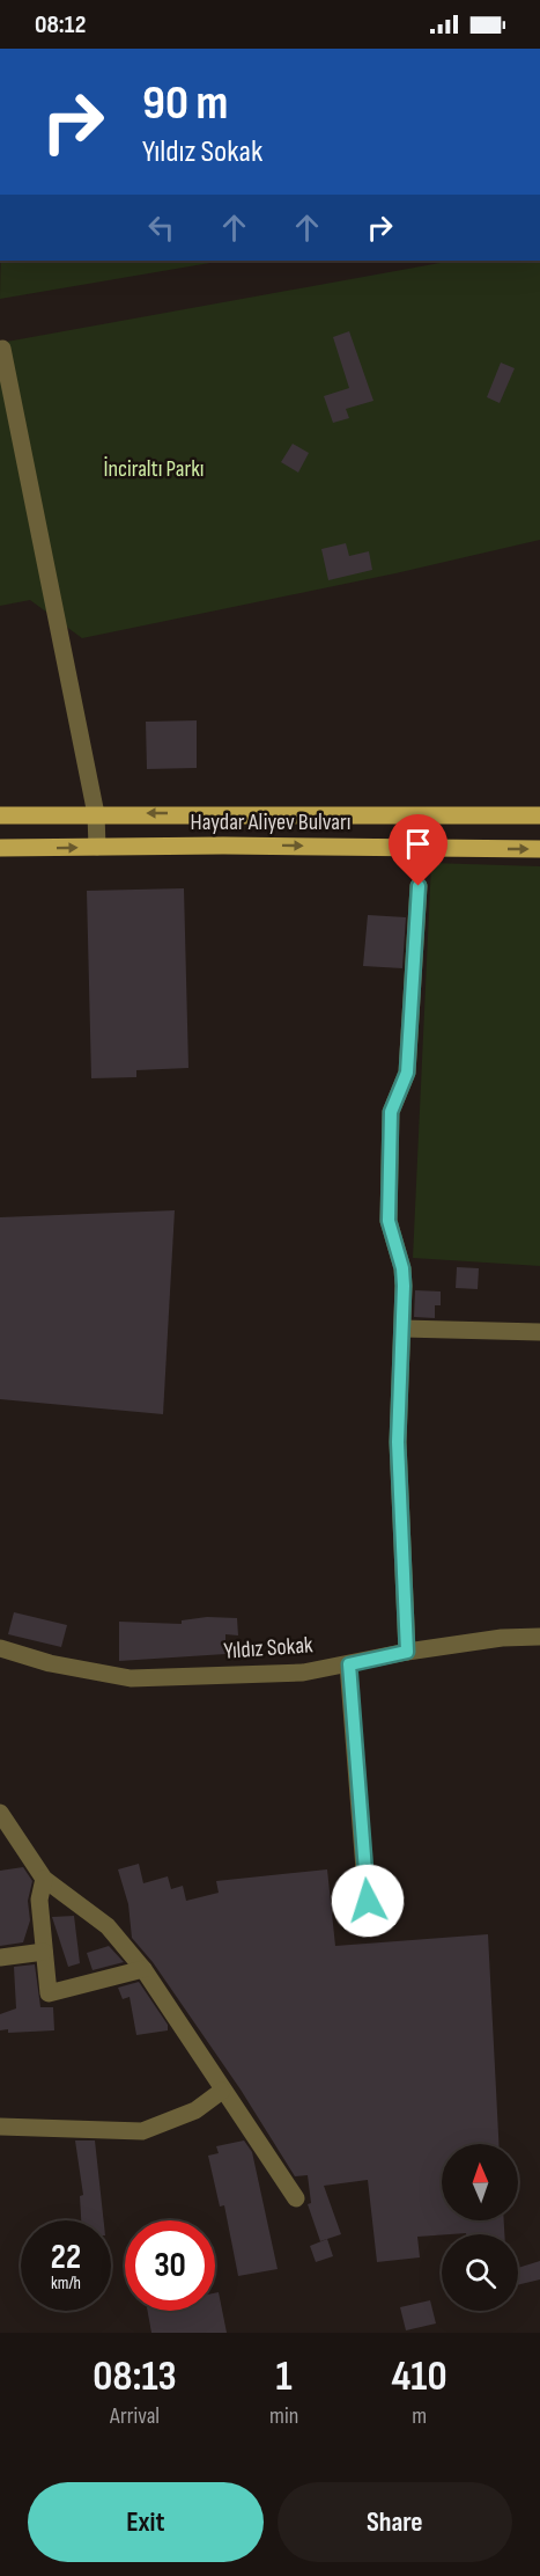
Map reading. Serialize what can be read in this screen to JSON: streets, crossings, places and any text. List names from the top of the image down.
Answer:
{
  "streets": {
    "main road": ["Haydar Aliyev Bulvarı"],
    "street": ["Yıldız Sokak"]
  },
  "parks": ["İnciraltı Parkı"],
  "north": "top",
  "page": {
    "status": "08:12",
    "turn": ["90 m", "Yıldız Sokak"],
    "speed": "22 km/h",
    "limit": "30",
    "eta": [
      "08:13",
      "Arrival",
      "1",
      "min",
      "410",
      "m"
    ],
    "buttons": ["Exit", "Share"]
  }
}
